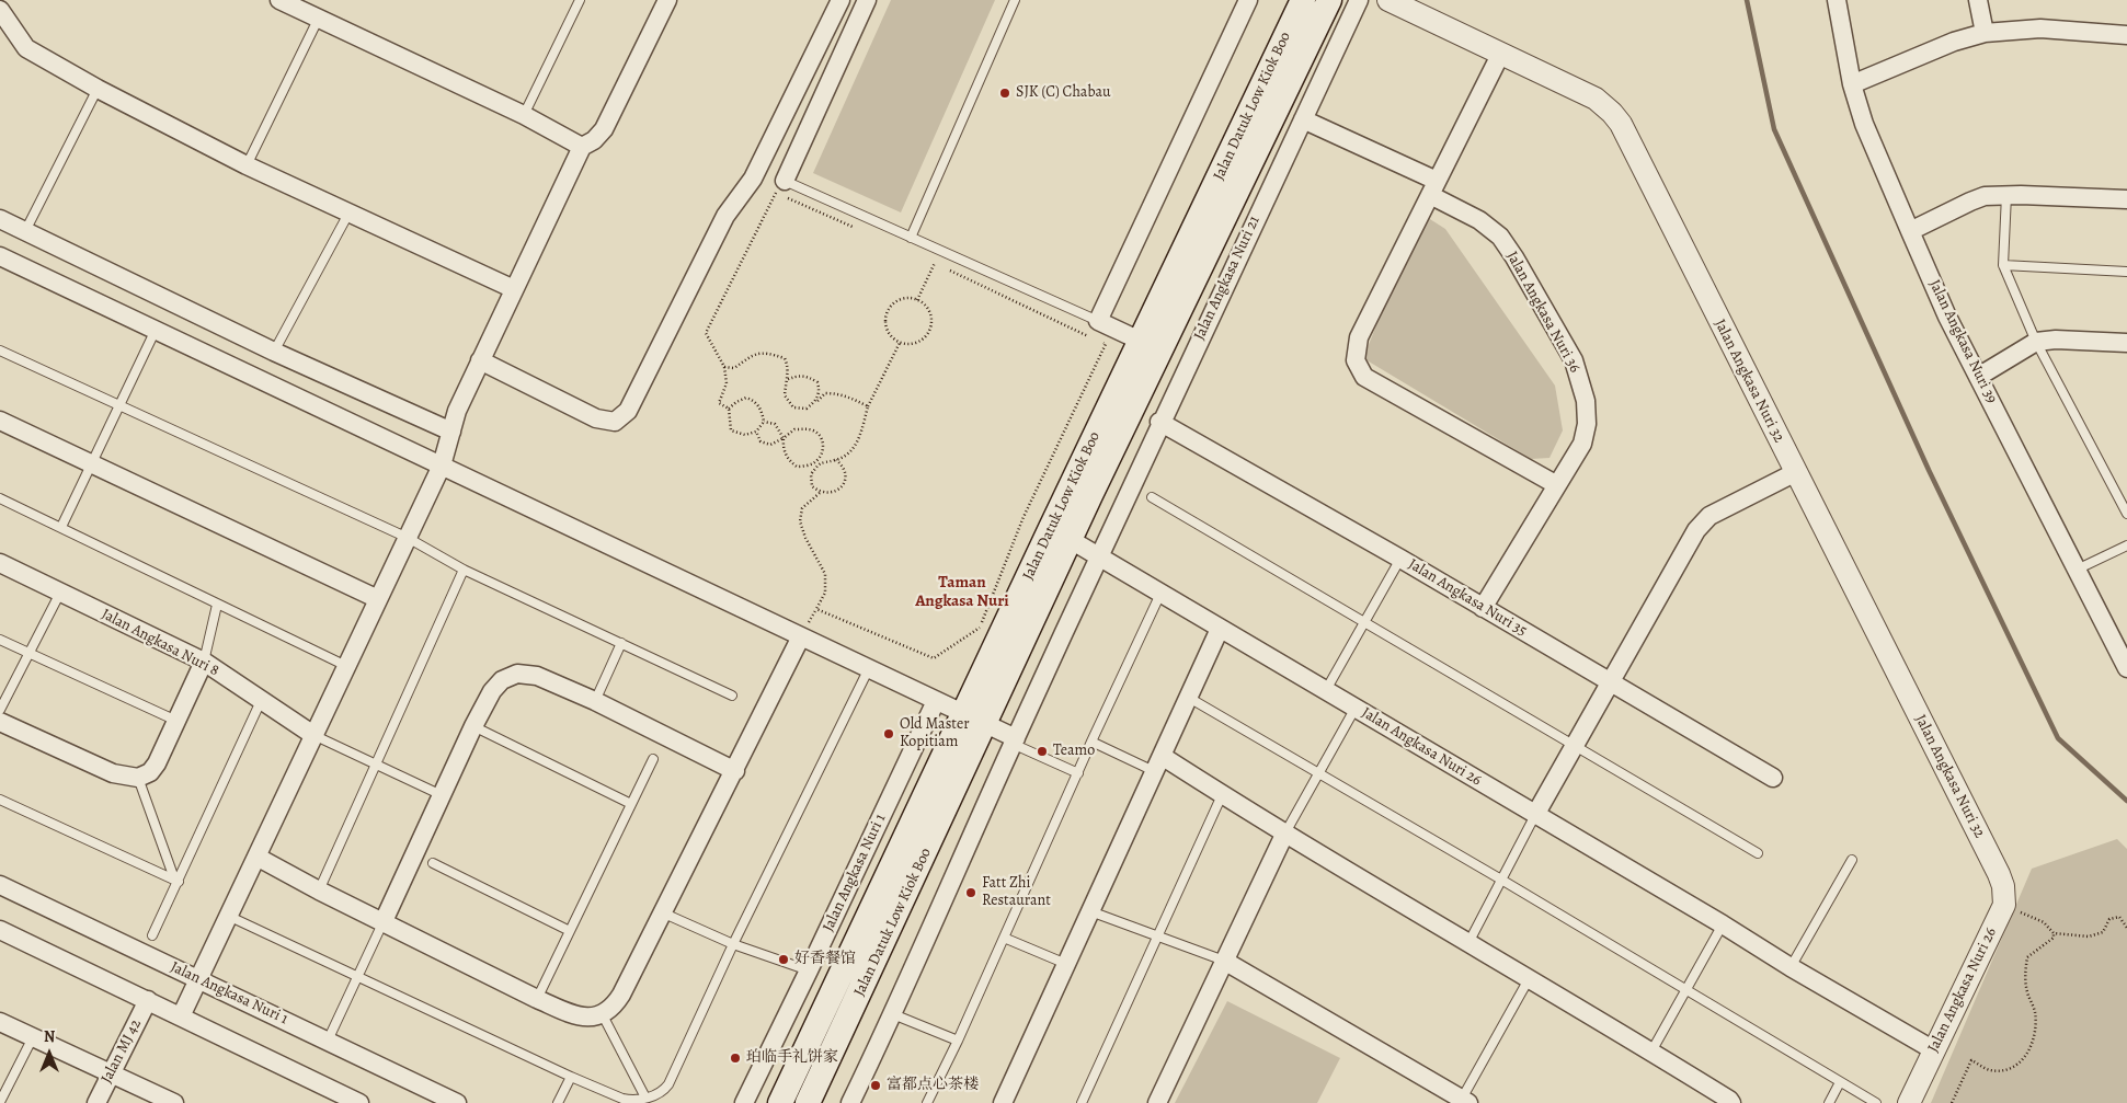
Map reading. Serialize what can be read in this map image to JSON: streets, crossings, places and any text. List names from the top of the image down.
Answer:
{
  "streets": {
    "main road": ["Jalan Datuk Low Kiok Boo"],
    "street": [
      "Jalan Angkasa Nuri 21",
      "Jalan Angkasa Nuri 36",
      "Jalan Angkasa Nuri 39",
      "Jalan Angkasa Nuri 32",
      "Jalan Angkasa Nuri 35",
      "Jalan Angkasa Nuri 8",
      "Jalan Angkasa Nuri 26",
      "Jalan Angkasa Nuri 1",
      "Jalan MJ 42"
    ]
  },
  "crossings": [
    ["Jalan Datuk Low Kiok Boo", "Jalan Angkasa Nuri 26"],
    ["Jalan Angkasa Nuri 21", "Jalan Angkasa Nuri 36"],
    ["Jalan Angkasa Nuri 21", "Jalan Angkasa Nuri 35"],
    ["Jalan Angkasa Nuri 21", "Jalan Angkasa Nuri 26"],
    ["Jalan Angkasa Nuri 36", "Jalan Angkasa Nuri 35"],
    ["Jalan Angkasa Nuri 32", "Jalan Angkasa Nuri 26"]
  ],
  "districts": ["Taman Angkasa Nuri"],
  "places": [
    "SJK (C) Chabau",
    "Old Master Kopitiam",
    "Teamo",
    "Fatt Zhi Restaurant",
    "好香餐馆",
    "珀临手礼饼家",
    "富都点心茶楼"
  ],
  "north": "top"
}
